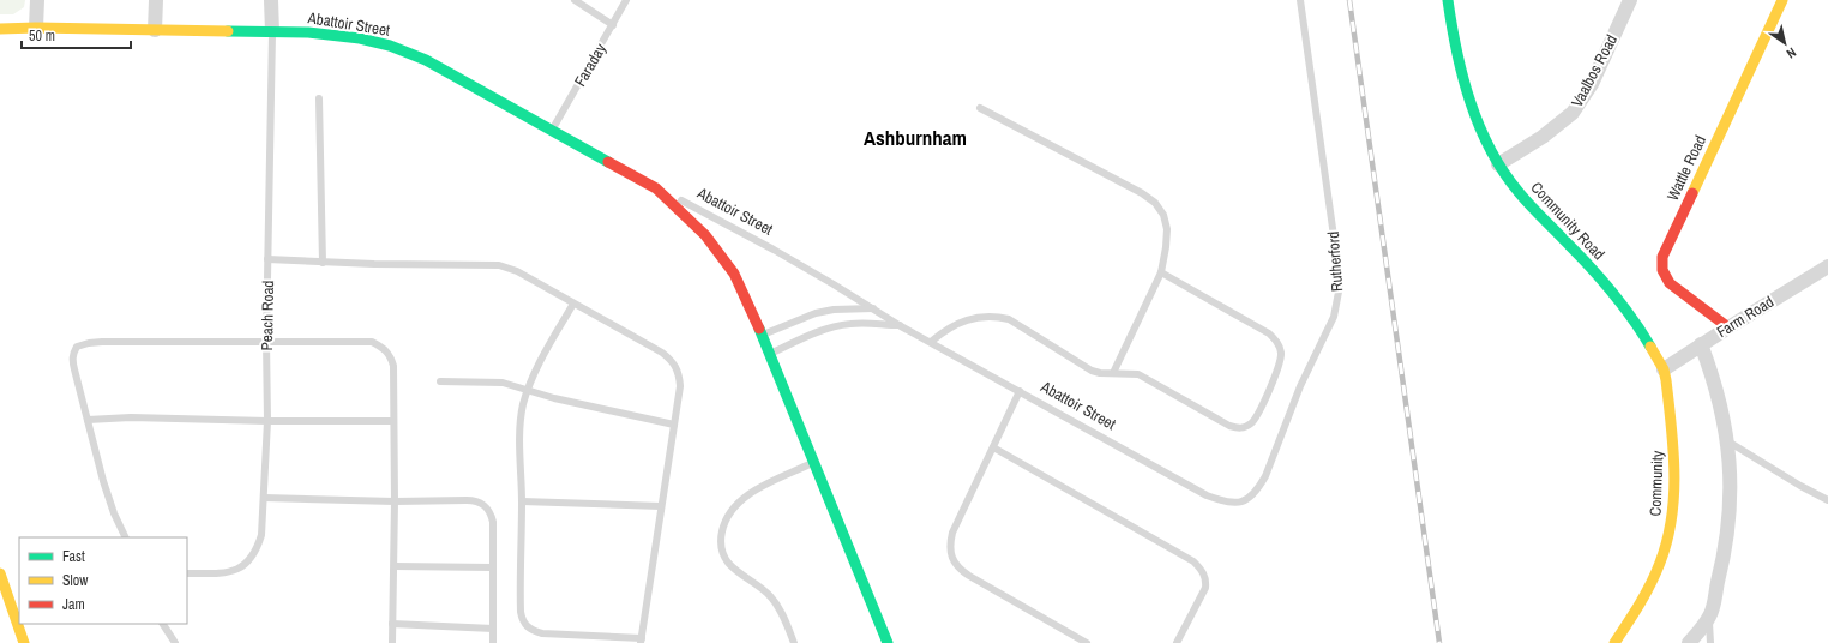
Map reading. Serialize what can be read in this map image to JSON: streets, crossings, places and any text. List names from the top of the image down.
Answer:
{
  "streets": {
    "main road": [
      "Abattoir Street",
      "Wattle Road",
      "Community Road",
      "Community"
    ],
    "street": ["Vaalbos Road", "Peach Road", "Farm Road"],
    "lane": ["Faraday", "Rutherford"]
  },
  "crossings": [
    ["Abattoir Street", "Faraday"],
    ["Abattoir Street", "Rutherford"],
    ["Abattoir Street", "Peach Road"],
    ["Vaalbos Road", "Community Road"],
    ["Wattle Road", "Farm Road"],
    ["Community Road", "Farm Road"],
    ["Community Road", "Community"],
    ["Farm Road", "Community"]
  ],
  "districts": ["Ashburnham"],
  "legend": ["Fast", "Slow", "Jam"],
  "scale_bar": "50 m",
  "north": "bottom right"
}
